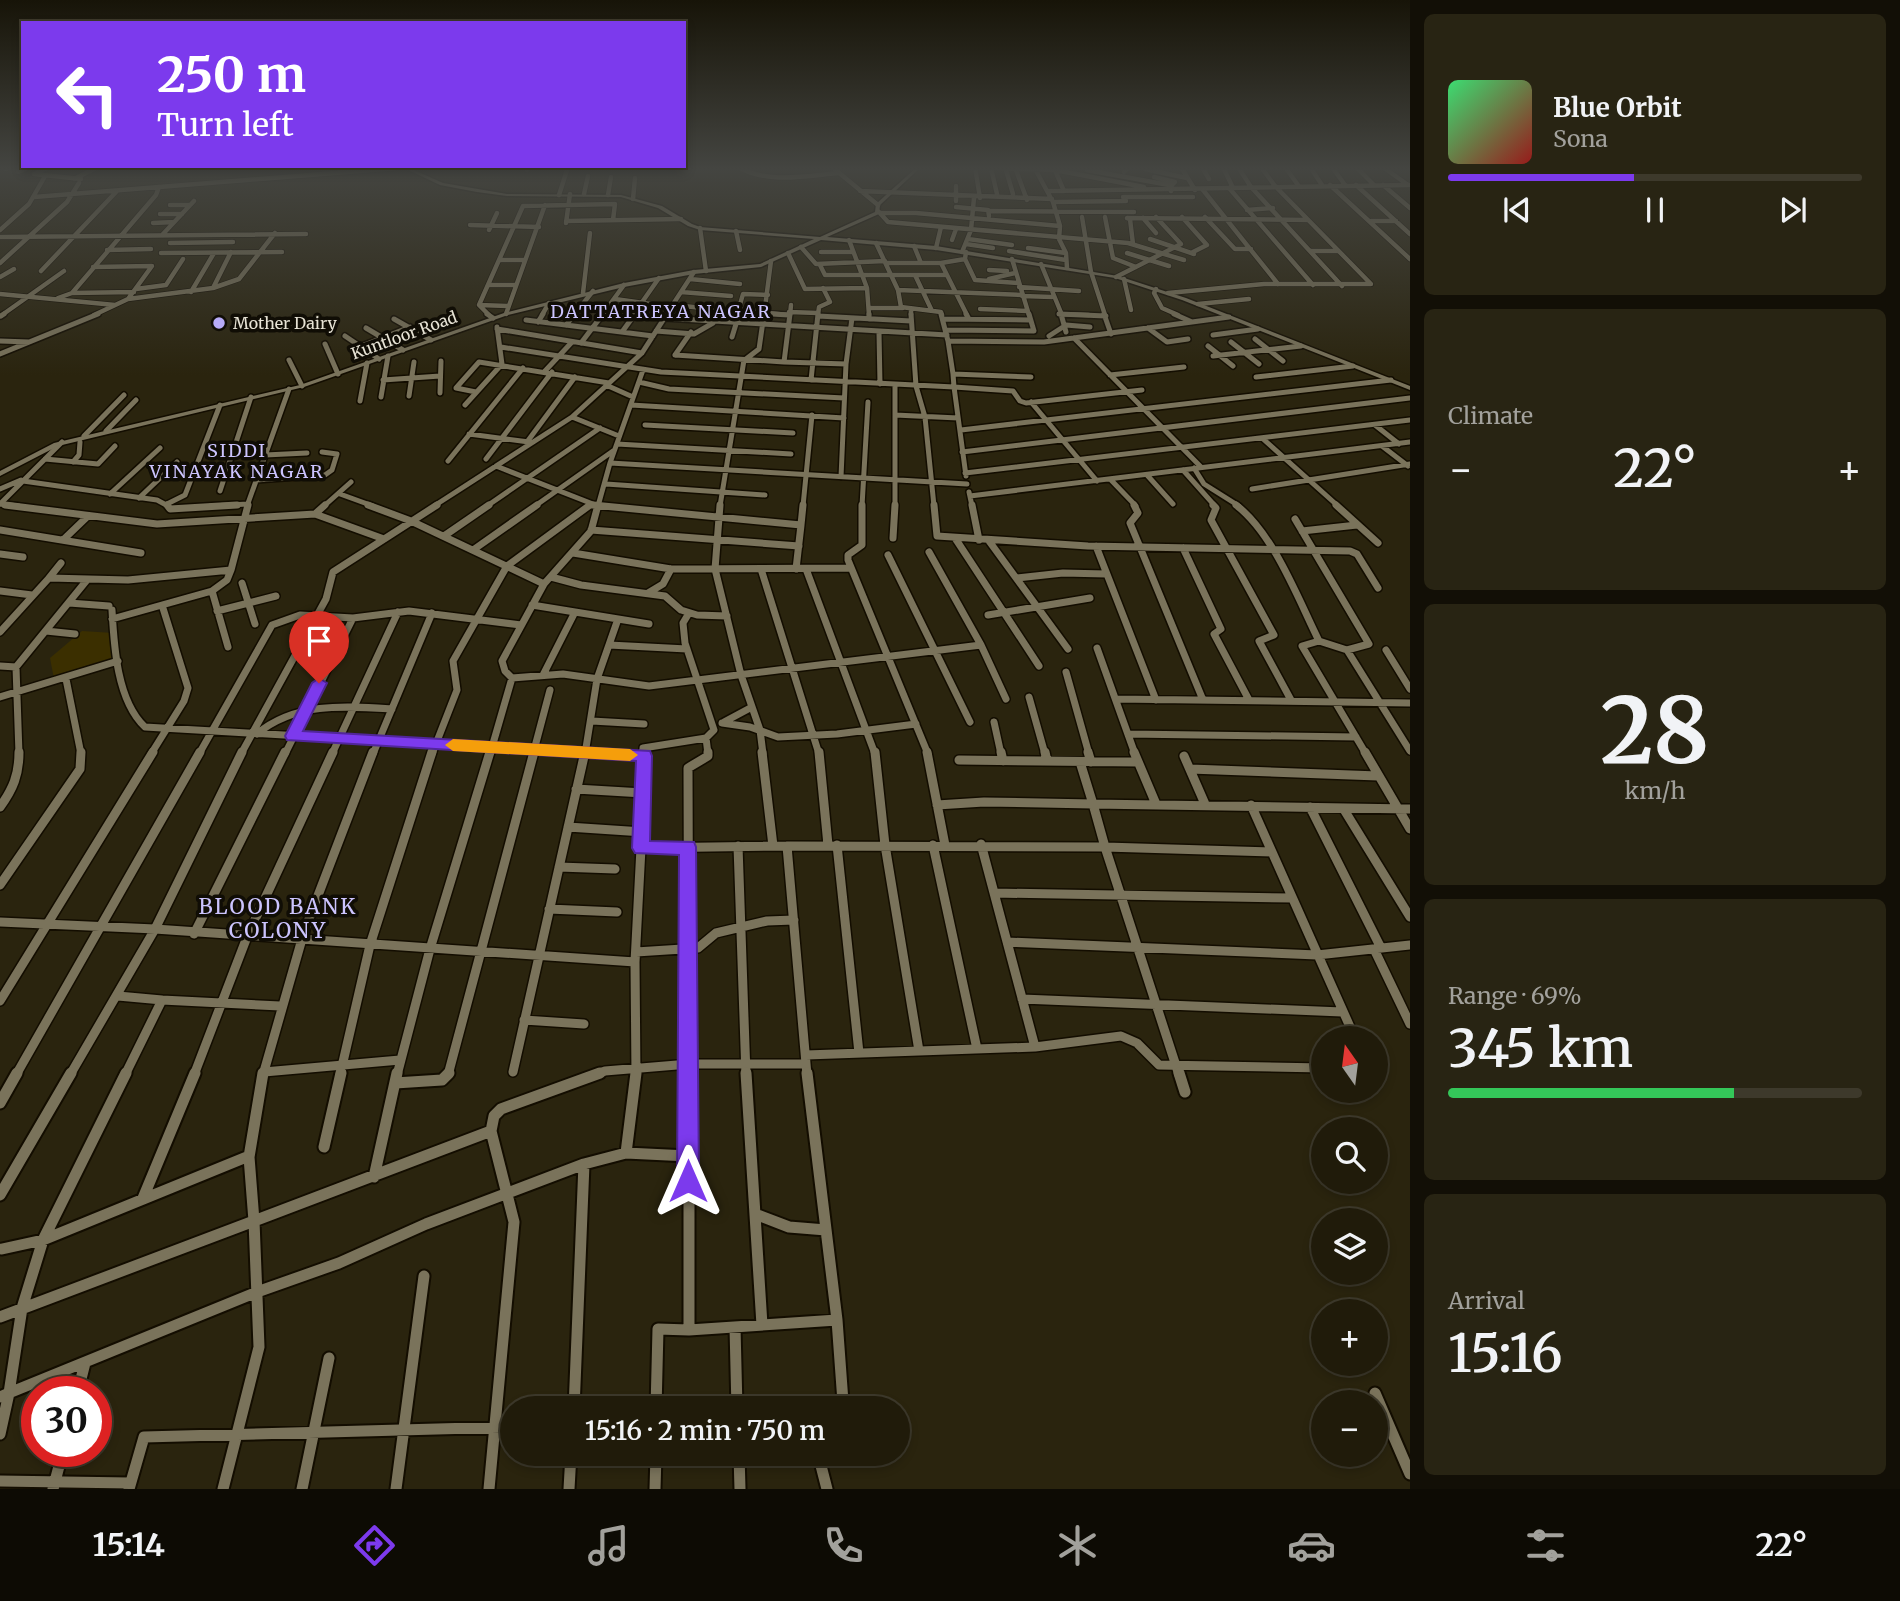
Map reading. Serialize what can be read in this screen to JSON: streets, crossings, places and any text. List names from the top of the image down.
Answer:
{
  "streets": {
    "street": ["Kuntloor Road"]
  },
  "districts": ["DATTATREYA NAGAR", "SIDDI VINAYAK NAGAR", "BLOOD BANK COLONY"],
  "places": ["Mother Dairy"],
  "north": "top",
  "page": {
    "turn": ["250 m", "Turn left"],
    "song": ["Blue Orbit", "Sona"],
    "tile": [
      "Climate",
      ["28", "km/h"],
      ["Range · 69%", "345 km"],
      ["Arrival", "15:16"]
    ],
    "heat": ["−", "22°", "+"],
    "map_buttons": ["+", "−"],
    "limit": "30",
    "trip": "15:16 · 2 min · 750 m",
    "tabs": ["15:14", "22°"]
  }
}
